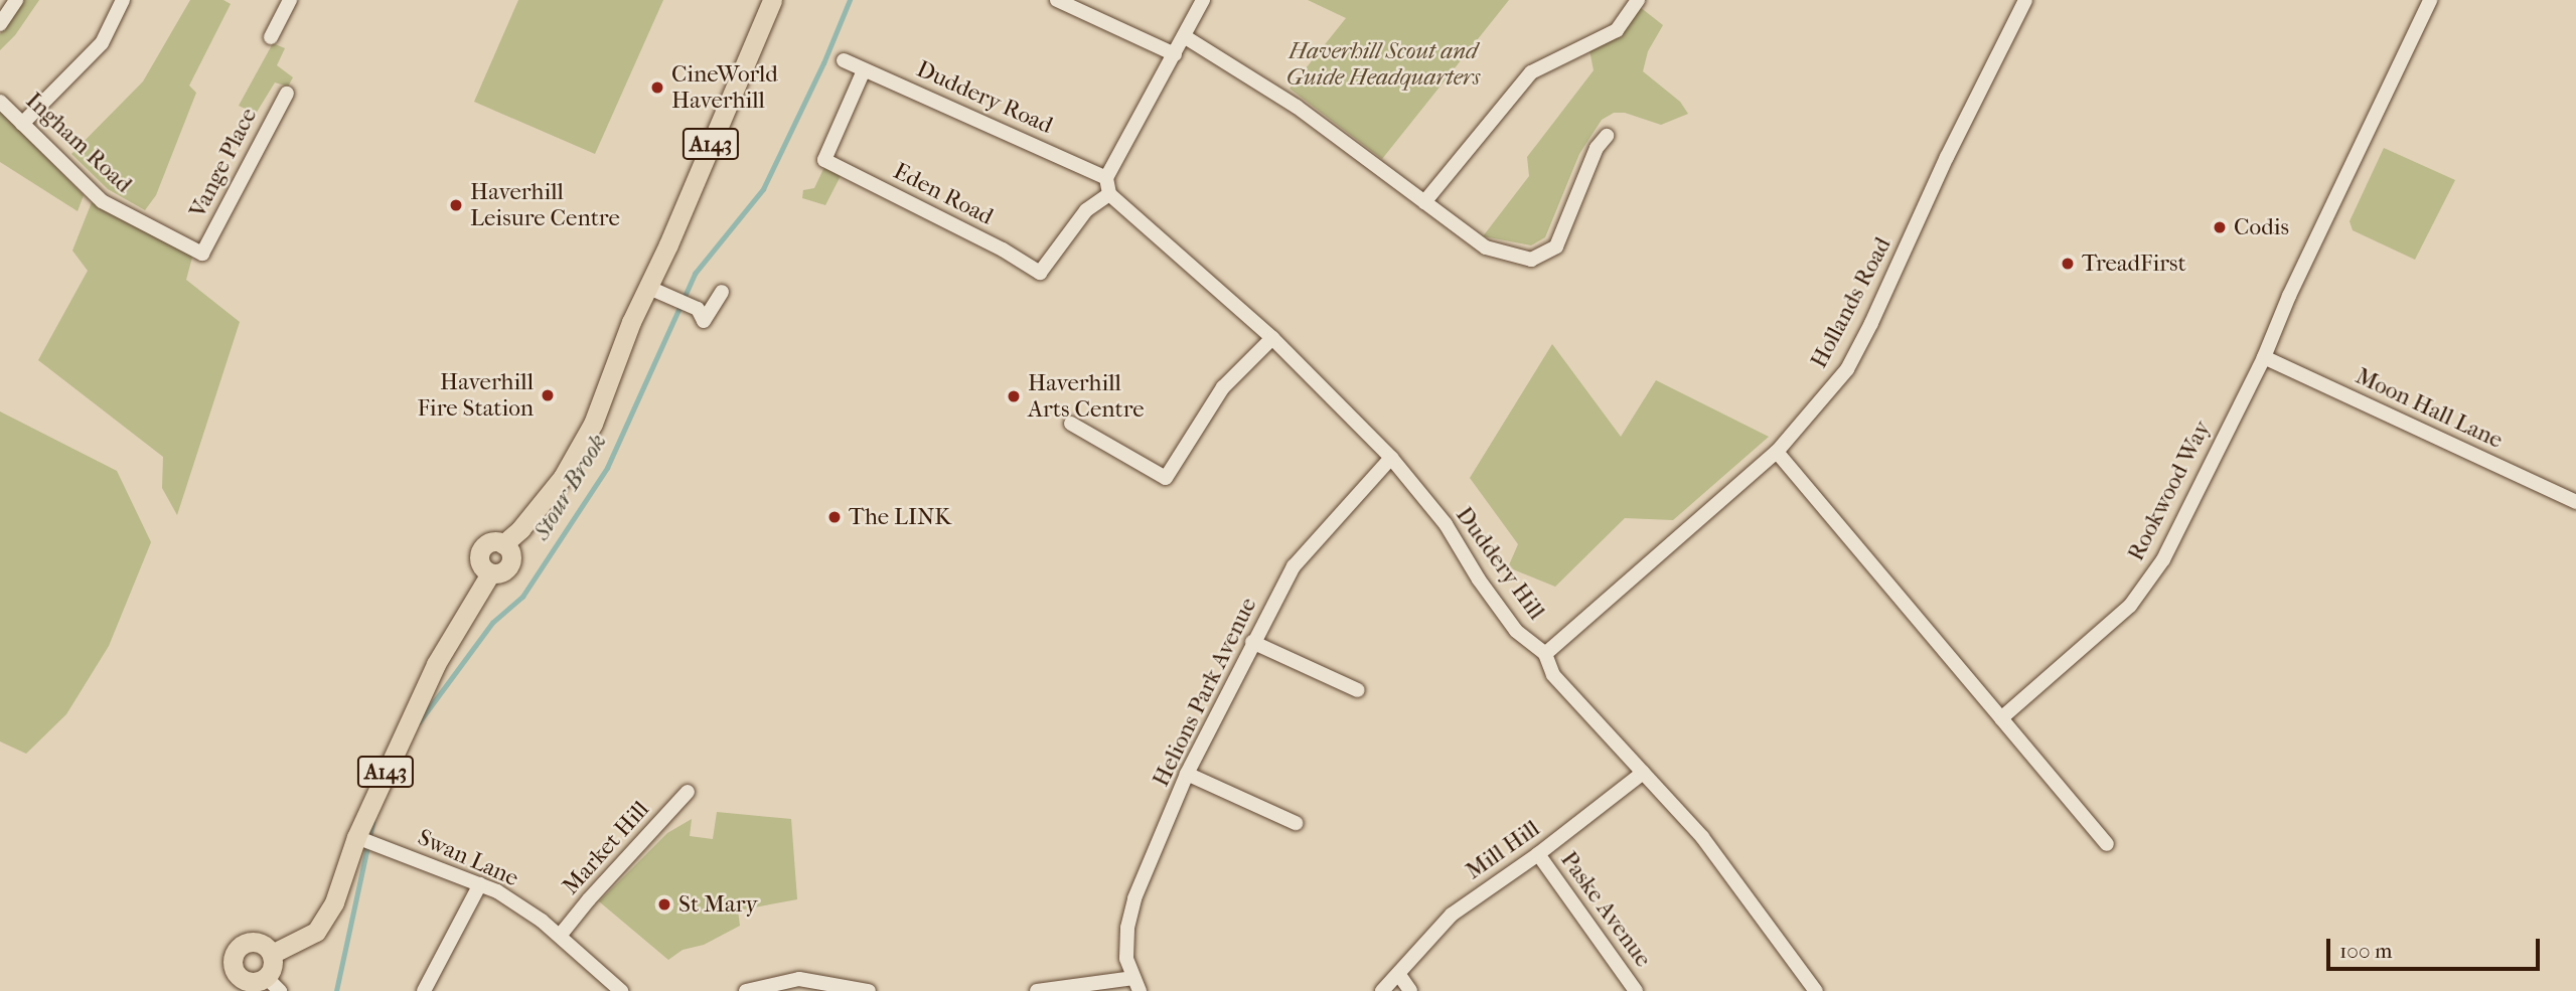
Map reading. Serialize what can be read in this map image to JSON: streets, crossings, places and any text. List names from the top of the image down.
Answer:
{
  "streets": {
    "main road": ["A143"],
    "street": [
      "Duddery Road",
      "Ingham Road",
      "Vange Place",
      "Eden Road",
      "Hollands Road",
      "Moon Hall Lane",
      "Rookwood Way",
      "Duddery Hill",
      "Helions Park Avenue",
      "Market Hill",
      "Mill Hill",
      "Swan Lane",
      "Paske Avenue"
    ]
  },
  "crossings": [
    ["Duddery Road", "Eden Road"],
    ["Ingham Road", "Vange Place"],
    ["A143", "Swan Lane"],
    ["Eden Road", "Duddery Hill"],
    ["Hollands Road", "Duddery Hill"],
    ["Moon Hall Lane", "Rookwood Way"],
    ["Duddery Hill", "Helions Park Avenue"],
    ["Duddery Hill", "Mill Hill"],
    ["Market Hill", "Swan Lane"],
    ["Mill Hill", "Paske Avenue"]
  ],
  "water": ["Stour Brook"],
  "parks": ["Haverhill Scout and Guide Headquarters"],
  "places": [
    "CineWorld Haverhill",
    "Haverhill Leisure Centre",
    "Codis",
    "TreadFirst",
    "Haverhill Fire Station",
    "Haverhill Arts Centre",
    "The LINK",
    "St Mary"
  ],
  "scale_bar": "100 m"
}
